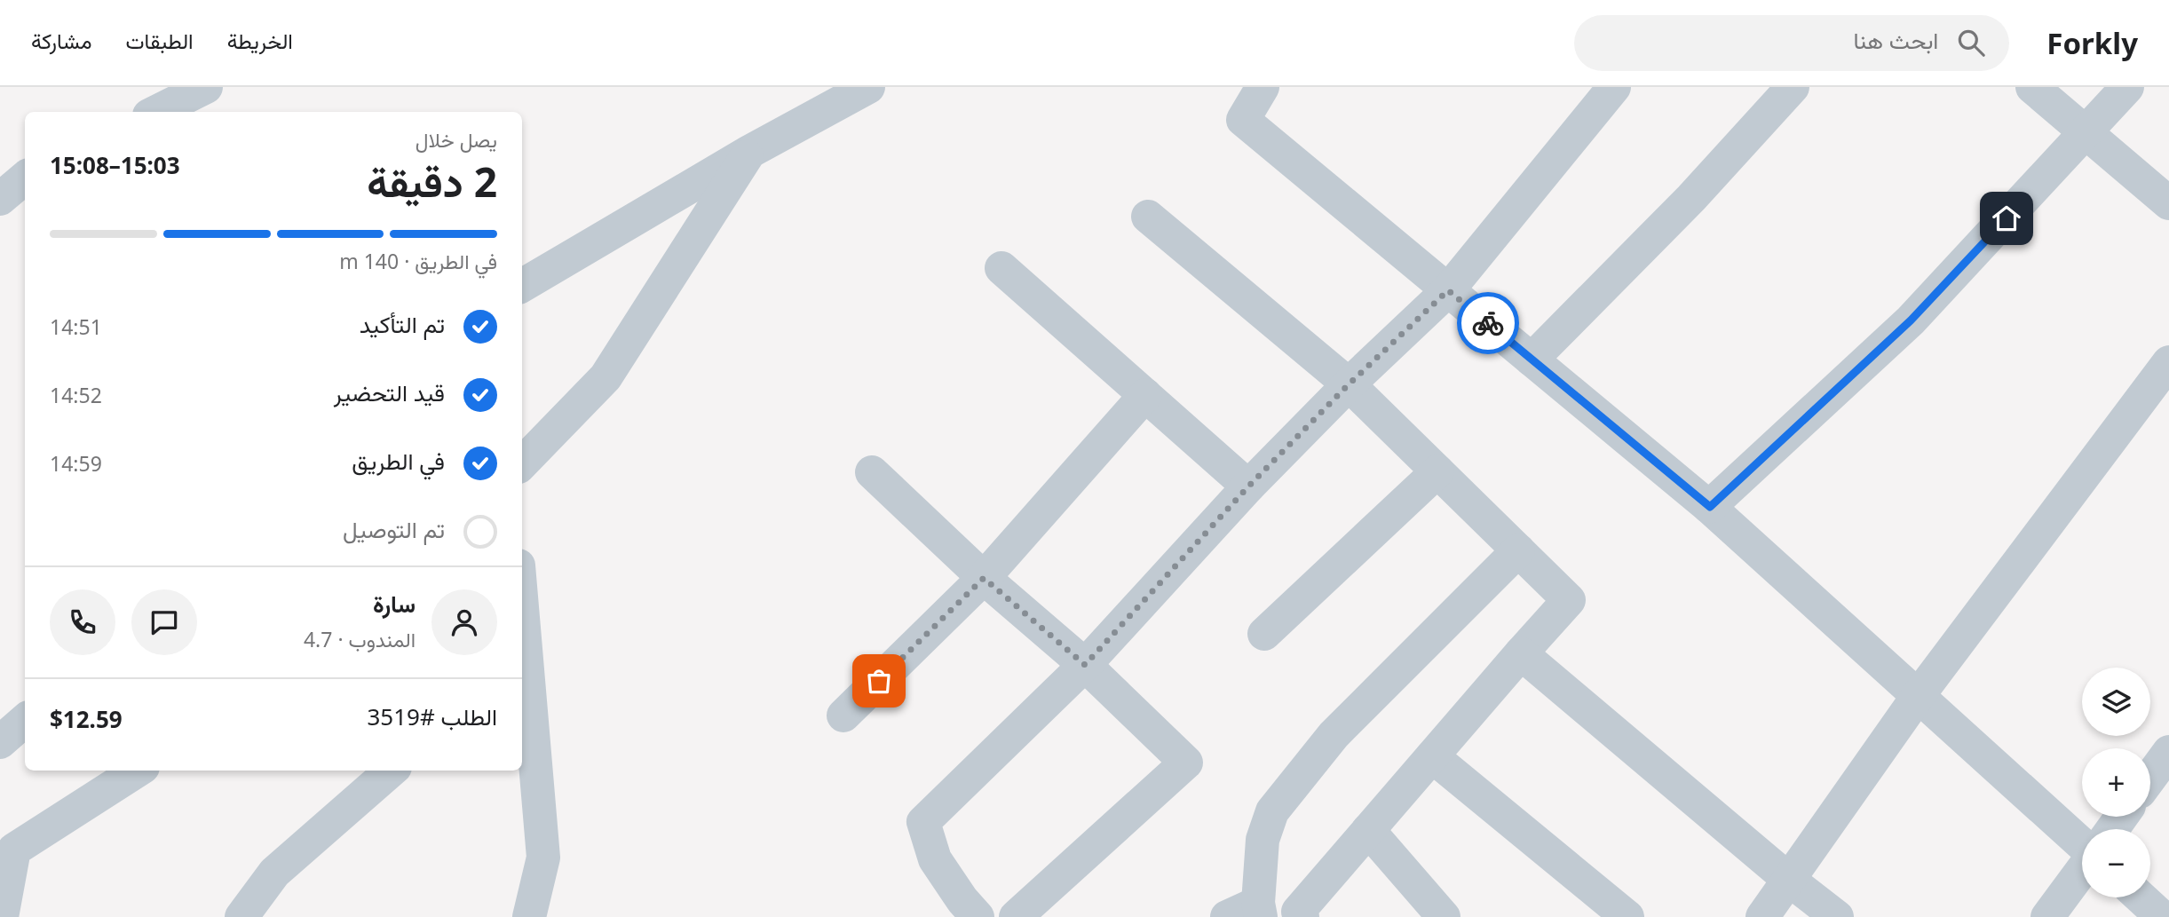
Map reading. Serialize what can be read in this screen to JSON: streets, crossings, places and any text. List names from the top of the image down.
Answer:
{
  "page": {
    "header": "Forkly",
    "search": "ابحث هنا",
    "nav": ["الخريطة", "الطبقات", "مشاركة"],
    "heading": ["2 دقيقة", "يصل خلال", "15:03–15:08"],
    "panel": [
      "سارة",
      "المندوب · 4.7",
      "الطلب #3519",
      "$12.59"
    ],
    "bar": "في الطريق · 140 m",
    "list": [
      ["تم التأكيد", "14:51"],
      ["قيد التحضير", "14:52"],
      ["في الطريق", "14:59"],
      "تم التوصيل"
    ],
    "map_buttons": ["+", "−"]
  }
}
